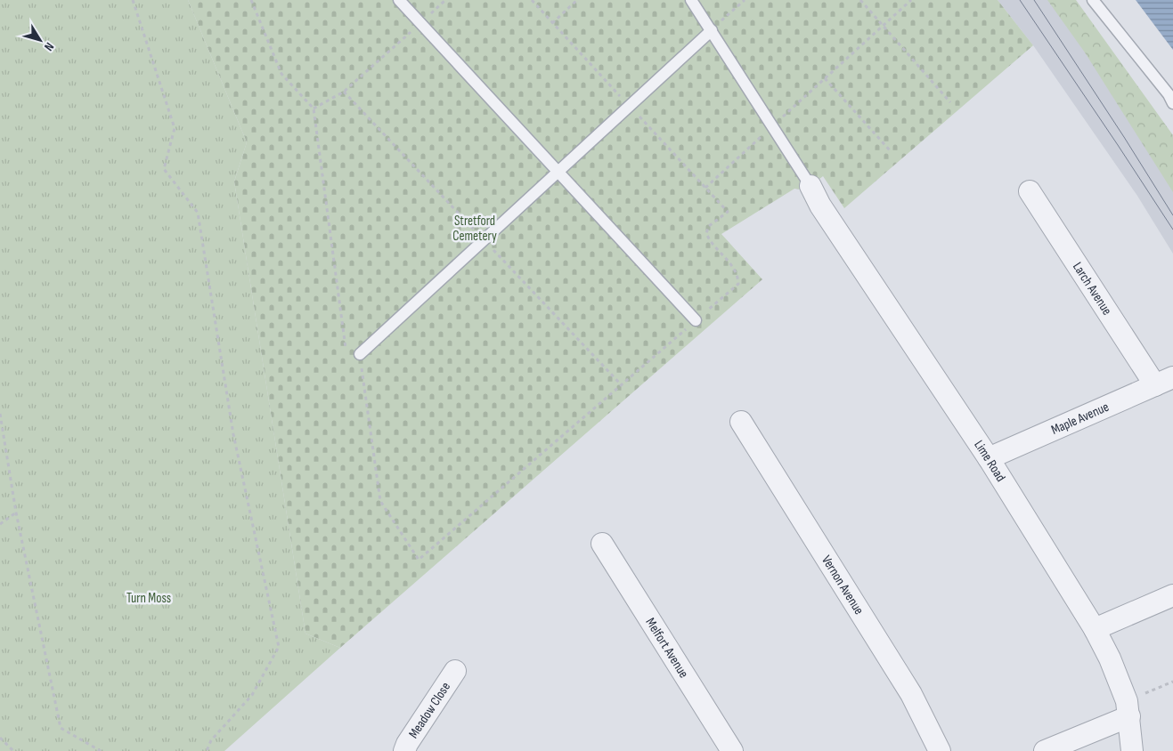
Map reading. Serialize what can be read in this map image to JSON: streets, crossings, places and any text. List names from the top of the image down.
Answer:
{
  "streets": {
    "street": [
      "Larch Avenue",
      "Maple Avenue",
      "Lime Road",
      "Vernon Avenue",
      "Melfort Avenue",
      "Meadow Close"
    ]
  },
  "crossings": [
    ["Larch Avenue", "Maple Avenue"],
    ["Maple Avenue", "Lime Road"]
  ],
  "parks": ["Stretford Cemetery", "Turn Moss"],
  "north": "bottom right"
}
